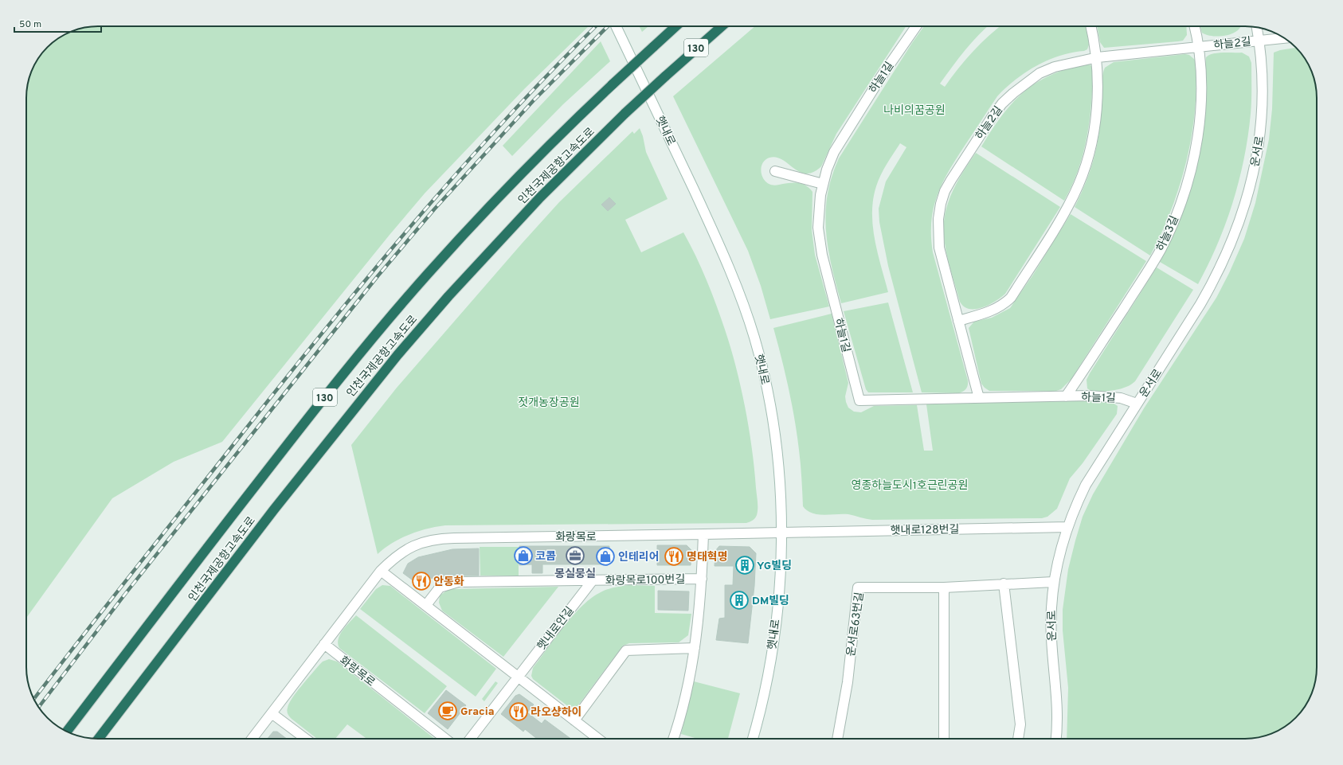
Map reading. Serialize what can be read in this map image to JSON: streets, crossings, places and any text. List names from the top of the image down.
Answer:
{
  "streets": {
    "highway": ["130", "인천국제공항고속도로"],
    "street": [
      "하늘2길",
      "하늘1길",
      "햇내로",
      "운서로",
      "하늘3길",
      "햇내로128번길",
      "화랑목로",
      "화랑목로100번길",
      "운서로63번길",
      "햇내로안길"
    ]
  },
  "crossings": [
    ["하늘2길", "하늘1길"],
    ["하늘2길", "운서로"],
    ["하늘2길", "하늘3길"],
    ["하늘1길", "운서로"],
    ["하늘1길", "하늘3길"],
    ["햇내로", "햇내로128번길"],
    ["햇내로", "화랑목로"],
    ["운서로", "햇내로128번길"],
    ["운서로", "운서로63번길"],
    ["햇내로128번길", "화랑목로"],
    ["화랑목로", "화랑목로100번길"],
    ["화랑목로100번길", "햇내로안길"]
  ],
  "parks": ["나비의꿈공원", "젓개농장공원", "영종하늘도시1호근린공원"],
  "places": {
    "shop": ["코콤", "인테리어"],
    "office": ["몽실뭉실"],
    "restaurant": ["명태혁명", "안동화", "라오샹하이"],
    "building": ["YG빌딩", "DM빌딩"],
    "cafe": ["Gracia"]
  },
  "scale_bar": "50 m"
}
